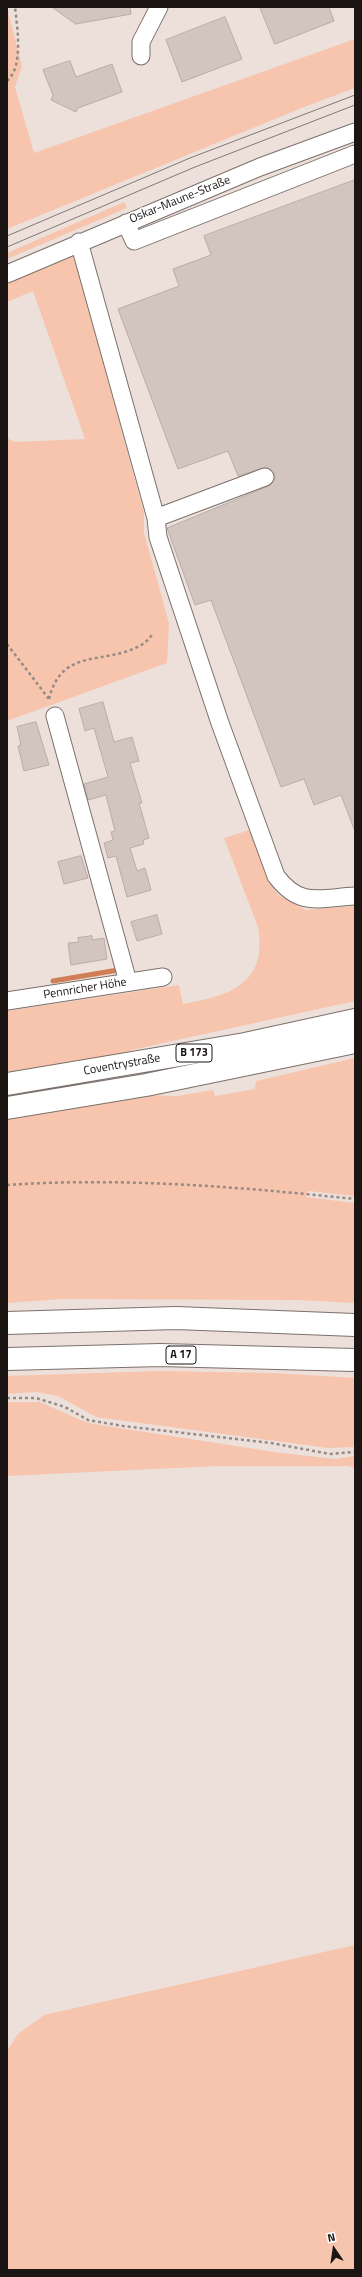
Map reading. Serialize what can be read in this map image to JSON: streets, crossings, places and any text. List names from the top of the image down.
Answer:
{
  "streets": {
    "highway": ["B 173", "Coventrystraße", "A 17"],
    "street": ["Oskar-Maune-Straße", "Pennricher Höhe"]
  },
  "north": "top"
}
